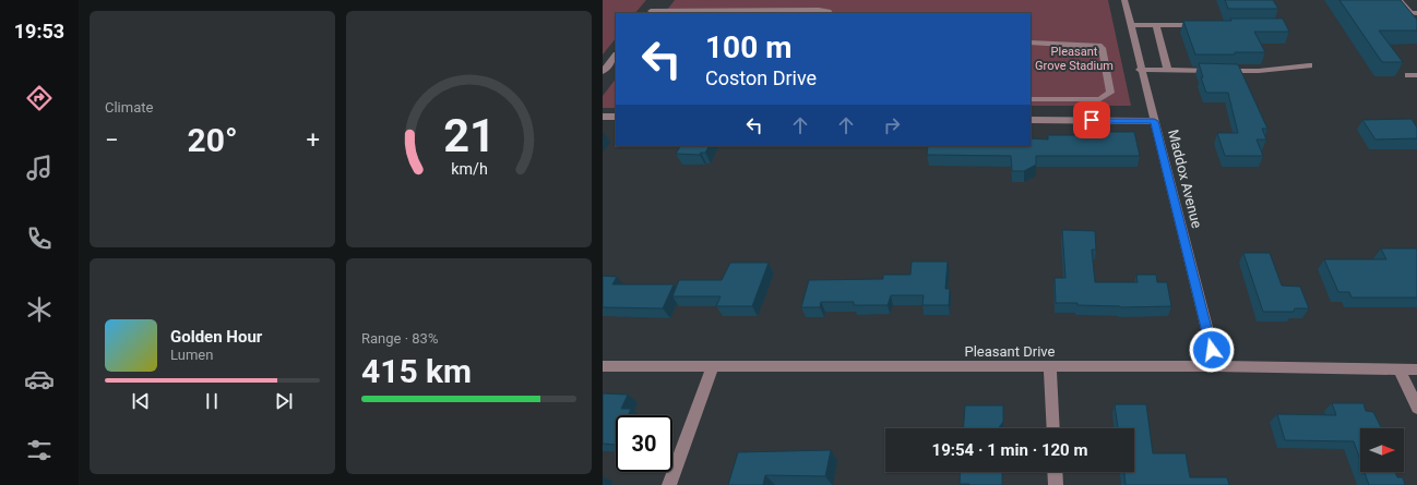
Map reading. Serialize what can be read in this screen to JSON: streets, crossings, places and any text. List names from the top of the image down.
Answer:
{
  "streets": {
    "street": ["Maddox Avenue", "Pleasant Drive"]
  },
  "crossings": [
    ["Maddox Avenue", "Pleasant Drive"]
  ],
  "parks": ["Pleasant Grove Stadium"],
  "north": "right",
  "page": {
    "tabs": "19:53",
    "tile": [
      "Climate",
      ["Range · 83%", "415 km"]
    ],
    "turn": ["100 m", "Coston Drive"],
    "heat": ["−", "20°", "+"],
    "song": ["Golden Hour", "Lumen"],
    "limit": "30",
    "trip": "19:54 · 1 min · 120 m",
    "gauge": ["21", "km/h"]
  }
}
